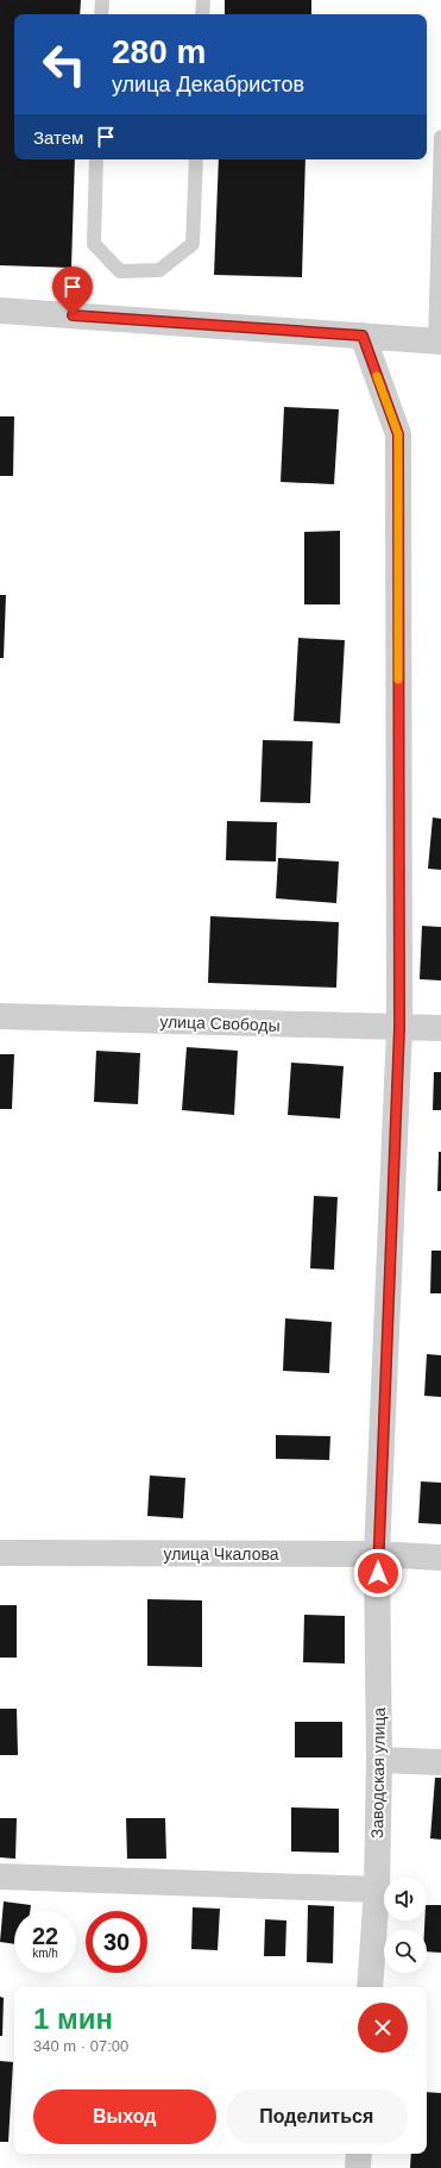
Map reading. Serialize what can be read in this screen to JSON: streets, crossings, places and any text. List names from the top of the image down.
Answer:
{
  "streets": {
    "street": ["улица Свободы", "улица Чкалова", "Заводская улица"]
  },
  "crossings": [
    ["улица Свободы", "Заводская улица"],
    ["улица Чкалова", "Заводская улица"]
  ],
  "page": {
    "turn": ["280 m", "улица Декабристов"],
    "then": "Затем",
    "speed": "22 km/h",
    "limit": "30",
    "heading": ["1 мин", "340 m · 07:00"],
    "buttons": ["Выход", "Поделиться"]
  }
}
